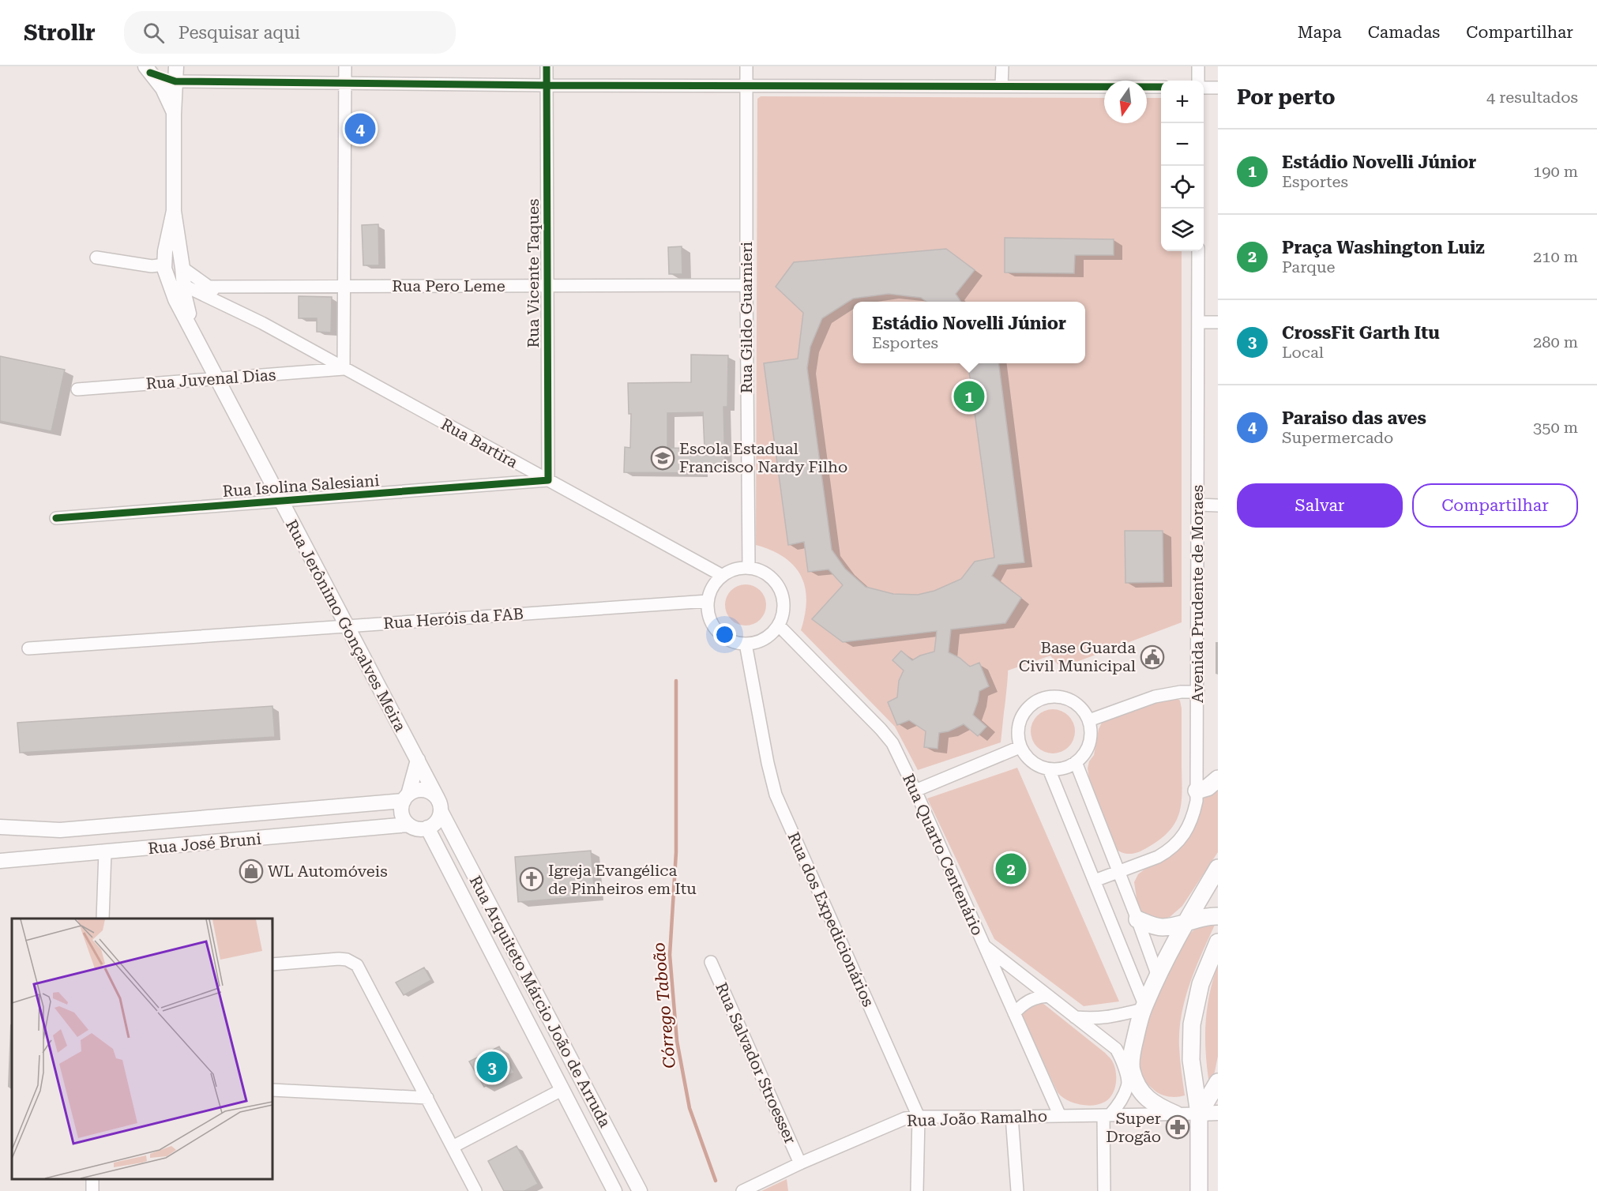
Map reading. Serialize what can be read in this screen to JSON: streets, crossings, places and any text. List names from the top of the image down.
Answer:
{
  "streets": {
    "street": [
      "Rua Vicente Taques",
      "Rua Pero Leme",
      "Rua Gildo Guarnieri",
      "Rua Juvenal Dias",
      "Rua Bartira",
      "Rua Isolina Salesiani",
      "Avenida Prudente de Moraes",
      "Rua Heróis da FAB",
      "Rua Jerônimo Gonçalves Meira",
      "Rua José Bruni",
      "Rua Quarto Centenário",
      "Rua dos Expedicionários",
      "Rua Arquiteto Márcio João de Arruda",
      "Rua Salvador Stroesser",
      "Rua João Ramalho"
    ]
  },
  "crossings": [
    ["Rua Vicente Taques", "Rua Pero Leme"],
    ["Rua Vicente Taques", "Rua Bartira"],
    ["Rua Vicente Taques", "Rua Isolina Salesiani"],
    ["Rua Pero Leme", "Rua Gildo Guarnieri"],
    ["Rua Pero Leme", "Rua Bartira"],
    ["Rua Gildo Guarnieri", "Rua Bartira"],
    ["Rua Gildo Guarnieri", "Rua Heróis da FAB"],
    ["Rua Gildo Guarnieri", "Rua Quarto Centenário"],
    ["Rua Gildo Guarnieri", "Rua dos Expedicionários"],
    ["Rua Juvenal Dias", "Rua Bartira"],
    ["Rua Juvenal Dias", "Rua Jerônimo Gonçalves Meira"],
    ["Rua Bartira", "Rua Isolina Salesiani"],
    ["Rua Bartira", "Rua Heróis da FAB"],
    ["Rua Bartira", "Rua Jerônimo Gonçalves Meira"],
    ["Rua Bartira", "Rua Quarto Centenário"],
    ["Rua Bartira", "Rua dos Expedicionários"],
    ["Rua Isolina Salesiani", "Rua Jerônimo Gonçalves Meira"],
    ["Rua Heróis da FAB", "Rua Jerônimo Gonçalves Meira"],
    ["Rua Heróis da FAB", "Rua Quarto Centenário"],
    ["Rua Heróis da FAB", "Rua dos Expedicionários"],
    ["Rua Jerônimo Gonçalves Meira", "Rua José Bruni"],
    ["Rua Jerônimo Gonçalves Meira", "Rua Arquiteto Márcio João de Arruda"],
    ["Rua José Bruni", "Rua Arquiteto Márcio João de Arruda"],
    ["Rua Quarto Centenário", "Rua dos Expedicionários"],
    ["Rua Quarto Centenário", "Rua João Ramalho"],
    ["Rua dos Expedicionários", "Rua João Ramalho"],
    ["Rua Salvador Stroesser", "Rua João Ramalho"]
  ],
  "water": ["Córrego Taboão"],
  "places": {
    "school or university": ["Escola Estadual Francisco Nardy Filho"],
    "public building": ["Base Guarda Civil Municipal"],
    "shop": ["WL Automóveis"],
    "church": ["Igreja Evangélica de Pinheiros em Itu"],
    "pharmacy": ["Super Drogão"]
  },
  "north": "bottom",
  "page": {
    "header": "Strollr",
    "search": "Pesquisar aqui",
    "nav": ["Mapa", "Camadas", "Compartilhar"],
    "heading": ["Por perto", "4 resultados"],
    "map_buttons": ["+", "−"],
    "pins": [
      "4",
      "1",
      "2",
      "3"
    ],
    "list": [
      {
        "mark": "1",
        "name": "Estádio Novelli Júnior",
        "note": "Esportes",
        "value": "190 m"
      },
      {
        "mark": "2",
        "name": "Praça Washington Luiz",
        "note": "Parque",
        "value": "210 m"
      },
      {
        "mark": "3",
        "name": "CrossFit Garth Itu",
        "note": "Local",
        "value": "280 m"
      },
      {
        "mark": "4",
        "name": "Paraiso das aves",
        "note": "Supermercado",
        "value": "350 m"
      }
    ],
    "popup": ["Estádio Novelli Júnior", "Esportes"],
    "buttons": ["Salvar", "Compartilhar"]
  }
}
